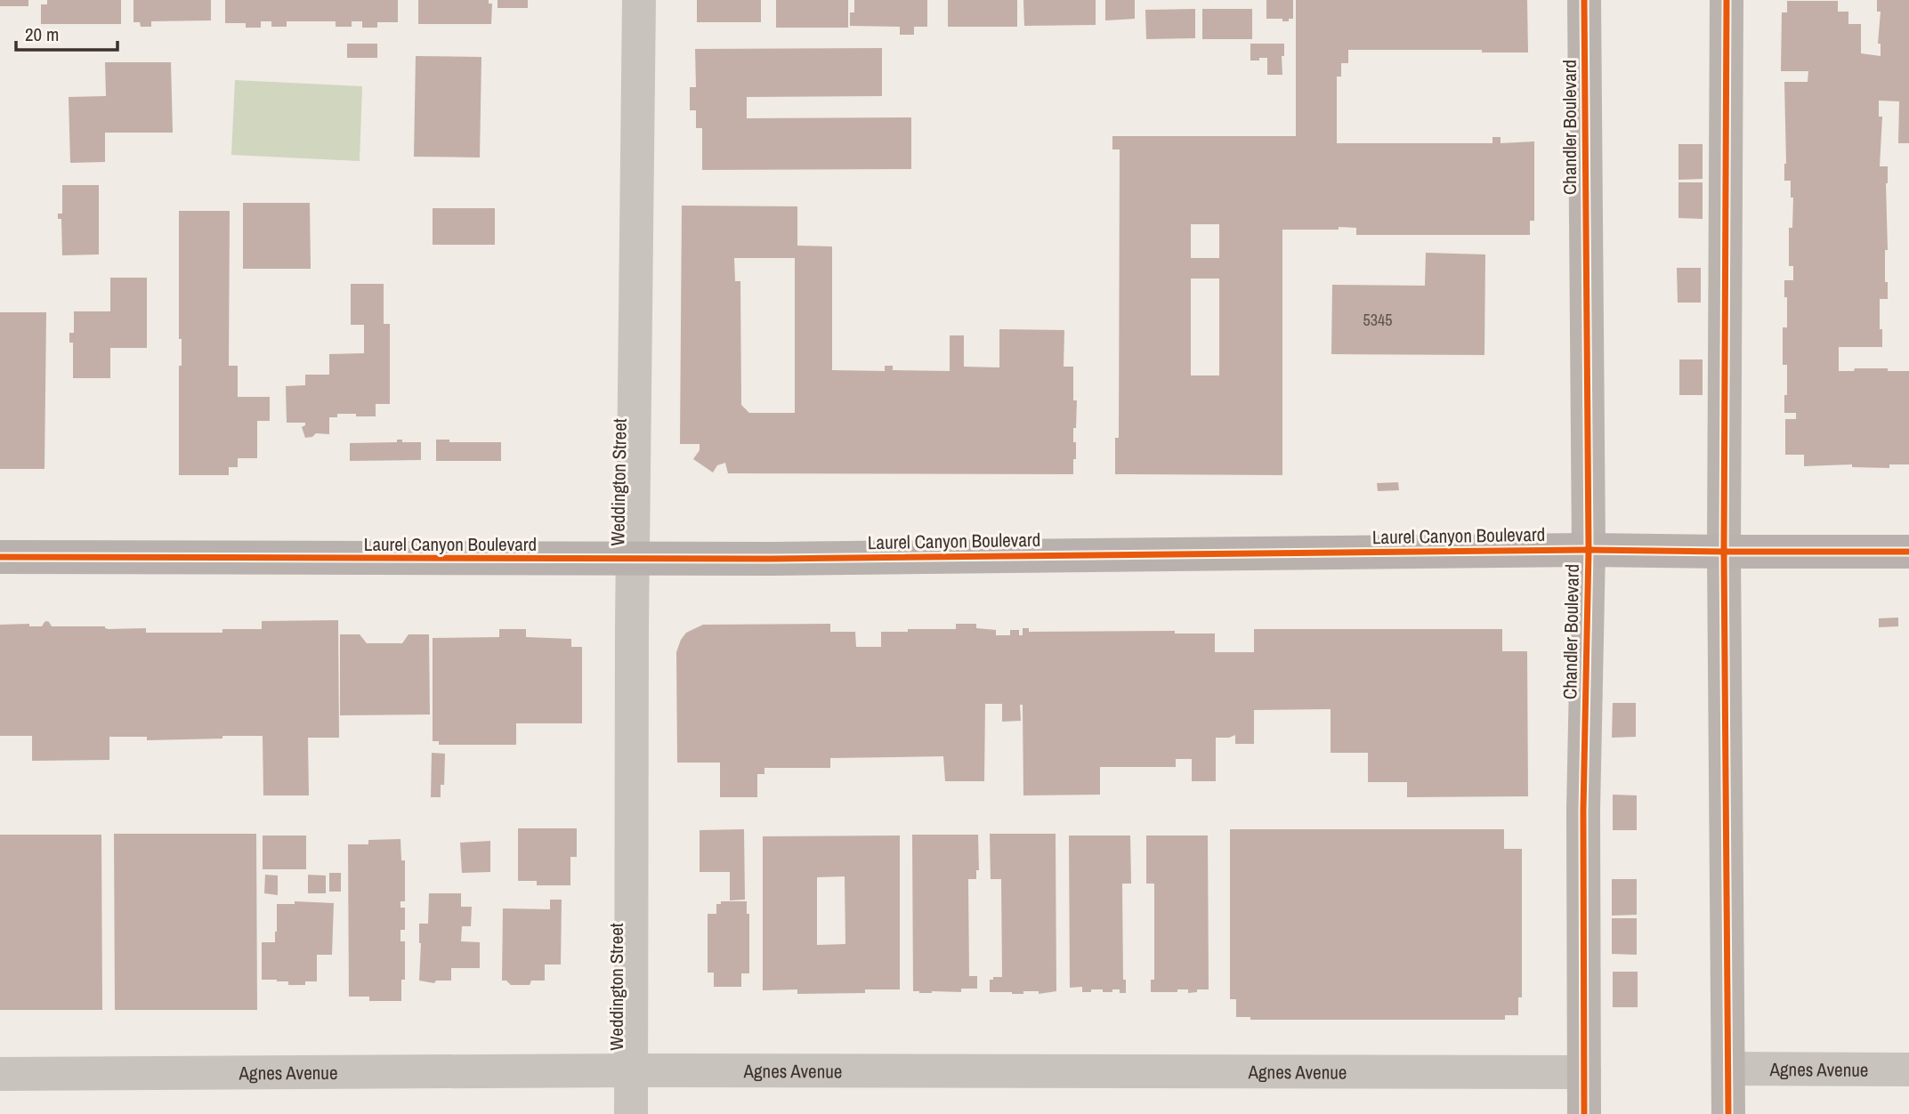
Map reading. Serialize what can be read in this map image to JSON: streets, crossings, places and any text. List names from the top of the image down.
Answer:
{
  "streets": {
    "main road": ["Laurel Canyon Boulevard"],
    "street": ["Chandler Boulevard", "Weddington Street", "Agnes Avenue"]
  },
  "crossings": [
    ["Chandler Boulevard", "Laurel Canyon Boulevard"],
    ["Chandler Boulevard", "Agnes Avenue"],
    ["Weddington Street", "Laurel Canyon Boulevard"],
    ["Weddington Street", "Agnes Avenue"]
  ],
  "house_numbers": ["5345"],
  "scale_bar": "20 m"
}
